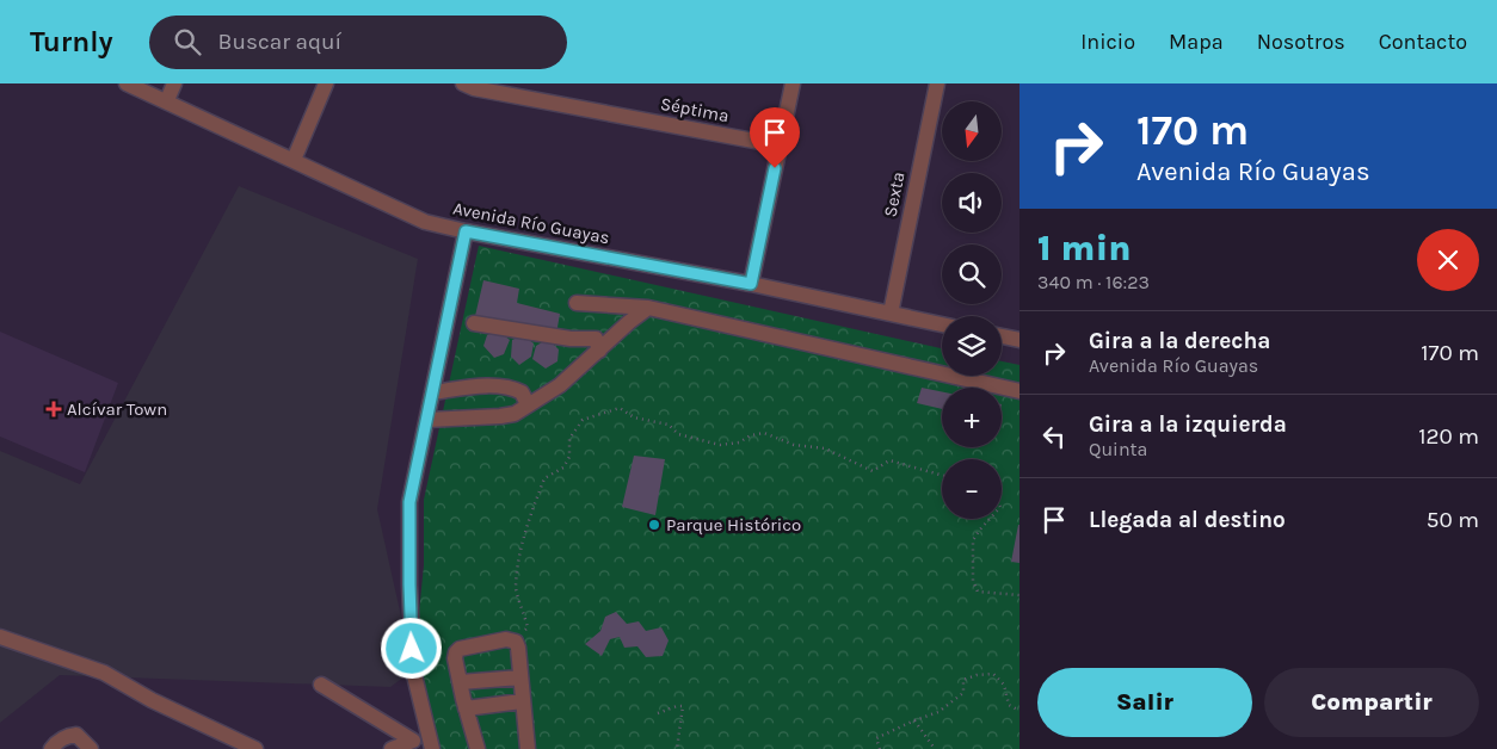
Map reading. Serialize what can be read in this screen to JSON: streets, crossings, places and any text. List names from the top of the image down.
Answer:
{
  "streets": {
    "street": ["Séptima", "Sexta", "Avenida Río Guayas"]
  },
  "crossings": [
    ["Sexta", "Avenida Río Guayas"]
  ],
  "places": {
    "health": ["Alcívar Town"],
    "other": ["Parque Histórico"]
  },
  "north": "bottom",
  "page": {
    "header": "Turnly",
    "search": "Buscar aquí",
    "nav": [
      "Inicio",
      "Mapa",
      "Nosotros",
      "Contacto"
    ],
    "turn": ["170 m", "Avenida Río Guayas"],
    "map_buttons": ["+", "−"],
    "heading": ["1 min", "340 m · 16:23"],
    "list": [
      {
        "name": "Gira a la derecha",
        "note": "Avenida Río Guayas",
        "value": "170 m"
      },
      {
        "name": "Gira a la izquierda",
        "note": "Quinta",
        "value": "120 m"
      },
      {
        "name": "Llegada al destino",
        "value": "50 m"
      }
    ],
    "buttons": ["Salir", "Compartir"]
  }
}
